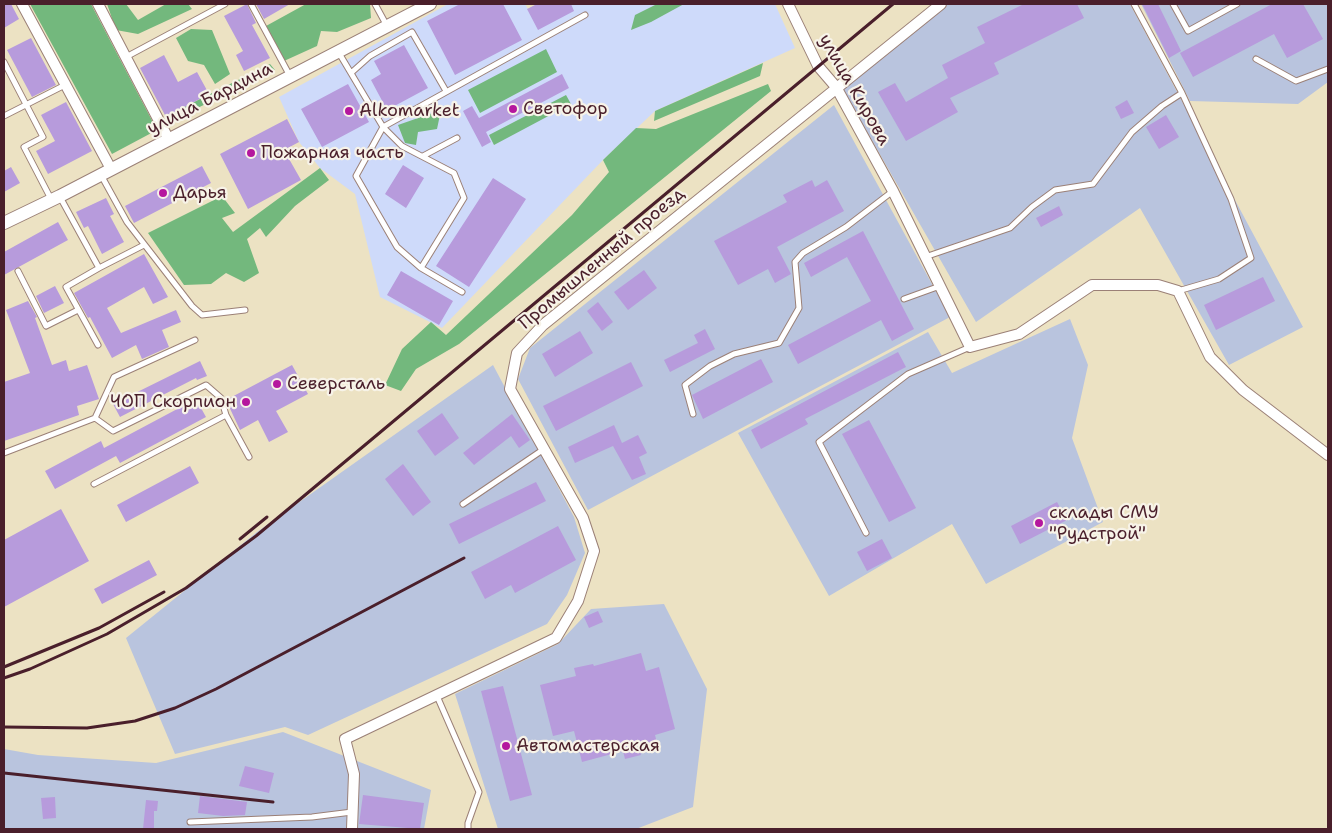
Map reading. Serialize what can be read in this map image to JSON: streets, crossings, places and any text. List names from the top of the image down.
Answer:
{
  "streets": {
    "street": ["улица Кирова", "улица Бардина", "Промышленный проезд"]
  },
  "crossings": [
    ["улица Кирова", "Промышленный проезд"]
  ],
  "places": [
    "Светофор",
    "Alkomarket",
    "Пожарная часть",
    "Дарья",
    "Северсталь",
    "ЧОП Скорпион",
    "склады СМУ \"Рудстрой\"",
    "Автомастерская"
  ]
}
